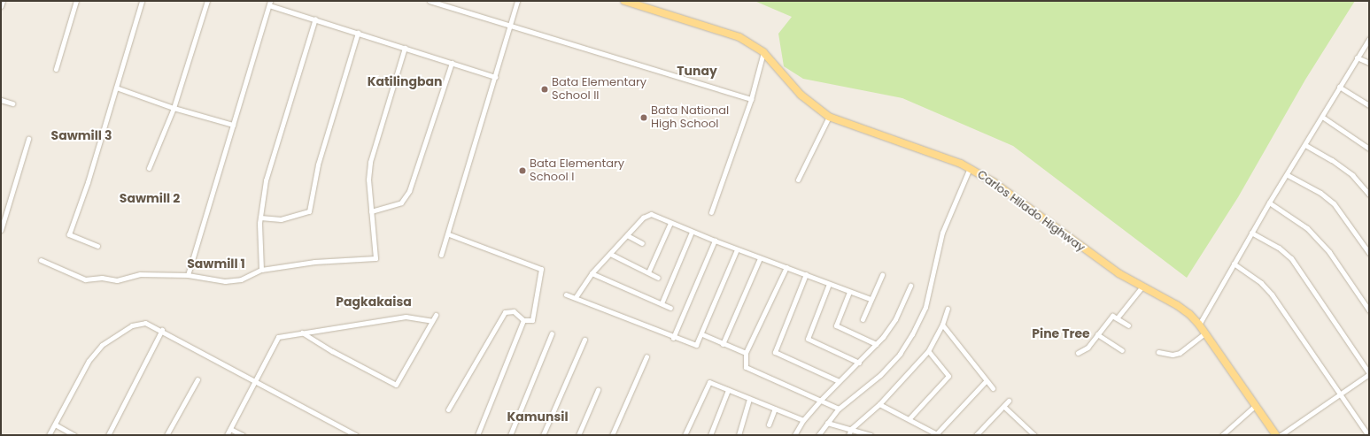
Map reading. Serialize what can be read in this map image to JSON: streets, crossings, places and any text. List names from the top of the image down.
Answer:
{
  "streets": {
    "main road": ["Carlos Hilado Highway"]
  },
  "districts": [
    "Tunay",
    "Katilingban",
    "Sawmill 3",
    "Sawmill 2",
    "Sawmill 1",
    "Pagkakaisa",
    "Pine Tree",
    "Kamunsil"
  ],
  "places": ["Bata Elementary School II", "Bata National High School", "Bata Elementary School I"]
}
